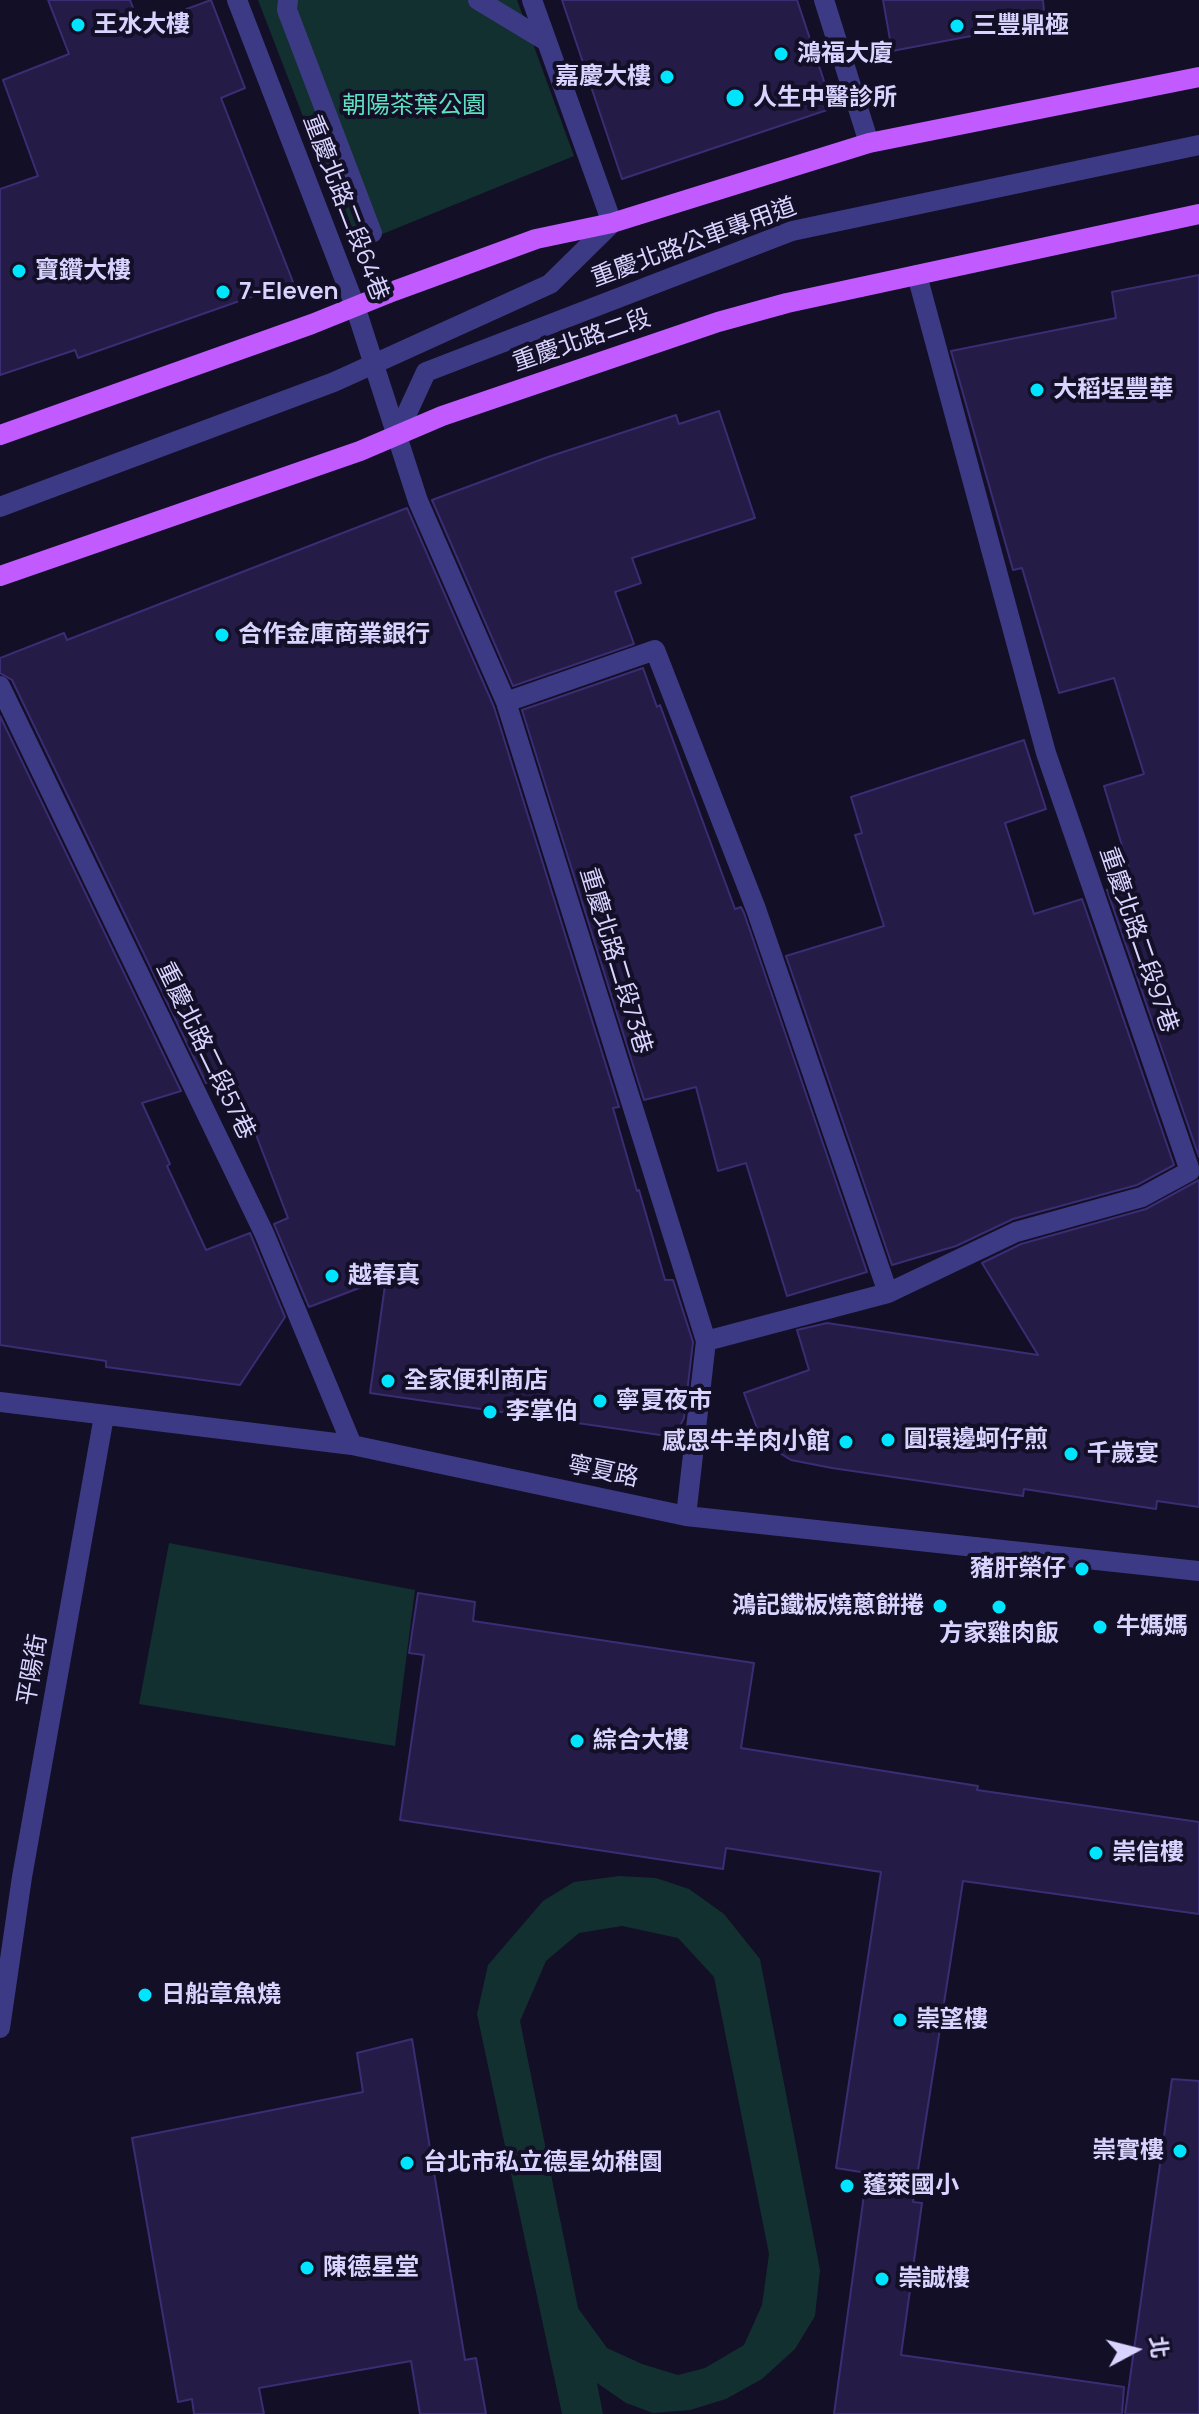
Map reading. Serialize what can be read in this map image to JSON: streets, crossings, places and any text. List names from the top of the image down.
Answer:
{
  "streets": {
    "main road": ["重慶北路二段"],
    "street": [
      "重慶北路二段64巷",
      "重慶北路公車專用道",
      "重慶北路二段97巷",
      "重慶北路二段73巷",
      "重慶北路二段57巷",
      "寧夏路",
      "平陽街"
    ]
  },
  "crossings": [
    ["重慶北路二段64巷", "重慶北路公車專用道"],
    ["重慶北路二段64巷", "重慶北路二段"],
    ["重慶北路二段64巷", "重慶北路二段73巷"],
    ["重慶北路公車專用道", "重慶北路二段"],
    ["重慶北路公車專用道", "重慶北路二段73巷"],
    ["重慶北路二段", "重慶北路二段97巷"],
    ["重慶北路二段", "重慶北路二段73巷"],
    ["重慶北路二段97巷", "重慶北路二段73巷"],
    ["重慶北路二段73巷", "寧夏路"],
    ["重慶北路二段57巷", "寧夏路"],
    ["寧夏路", "平陽街"]
  ],
  "parks": ["朝陽茶葉公園"],
  "places": [
    "王水大樓",
    "三豐鼎極",
    "鴻福大廈",
    "嘉慶大樓",
    "人生中醫診所",
    "寶鑽大樓",
    "7-Eleven",
    "大稻埕豐華",
    "合作金庫商業銀行",
    "越春真",
    "全家便利商店",
    "寧夏夜市",
    "李掌伯",
    "圓環邊蚵仔煎",
    "感恩牛羊肉小館",
    "千歲宴",
    "豬肝榮仔",
    "鴻記鐵板燒蔥餅捲",
    "方家雞肉飯",
    "牛媽媽",
    "綜合大樓",
    "崇信樓",
    "日船章魚燒",
    "崇望樓",
    "崇實樓",
    "台北市私立德星幼稚園",
    "蓬萊國小",
    "陳德星堂",
    "崇誠樓"
  ],
  "north": "right"
}
